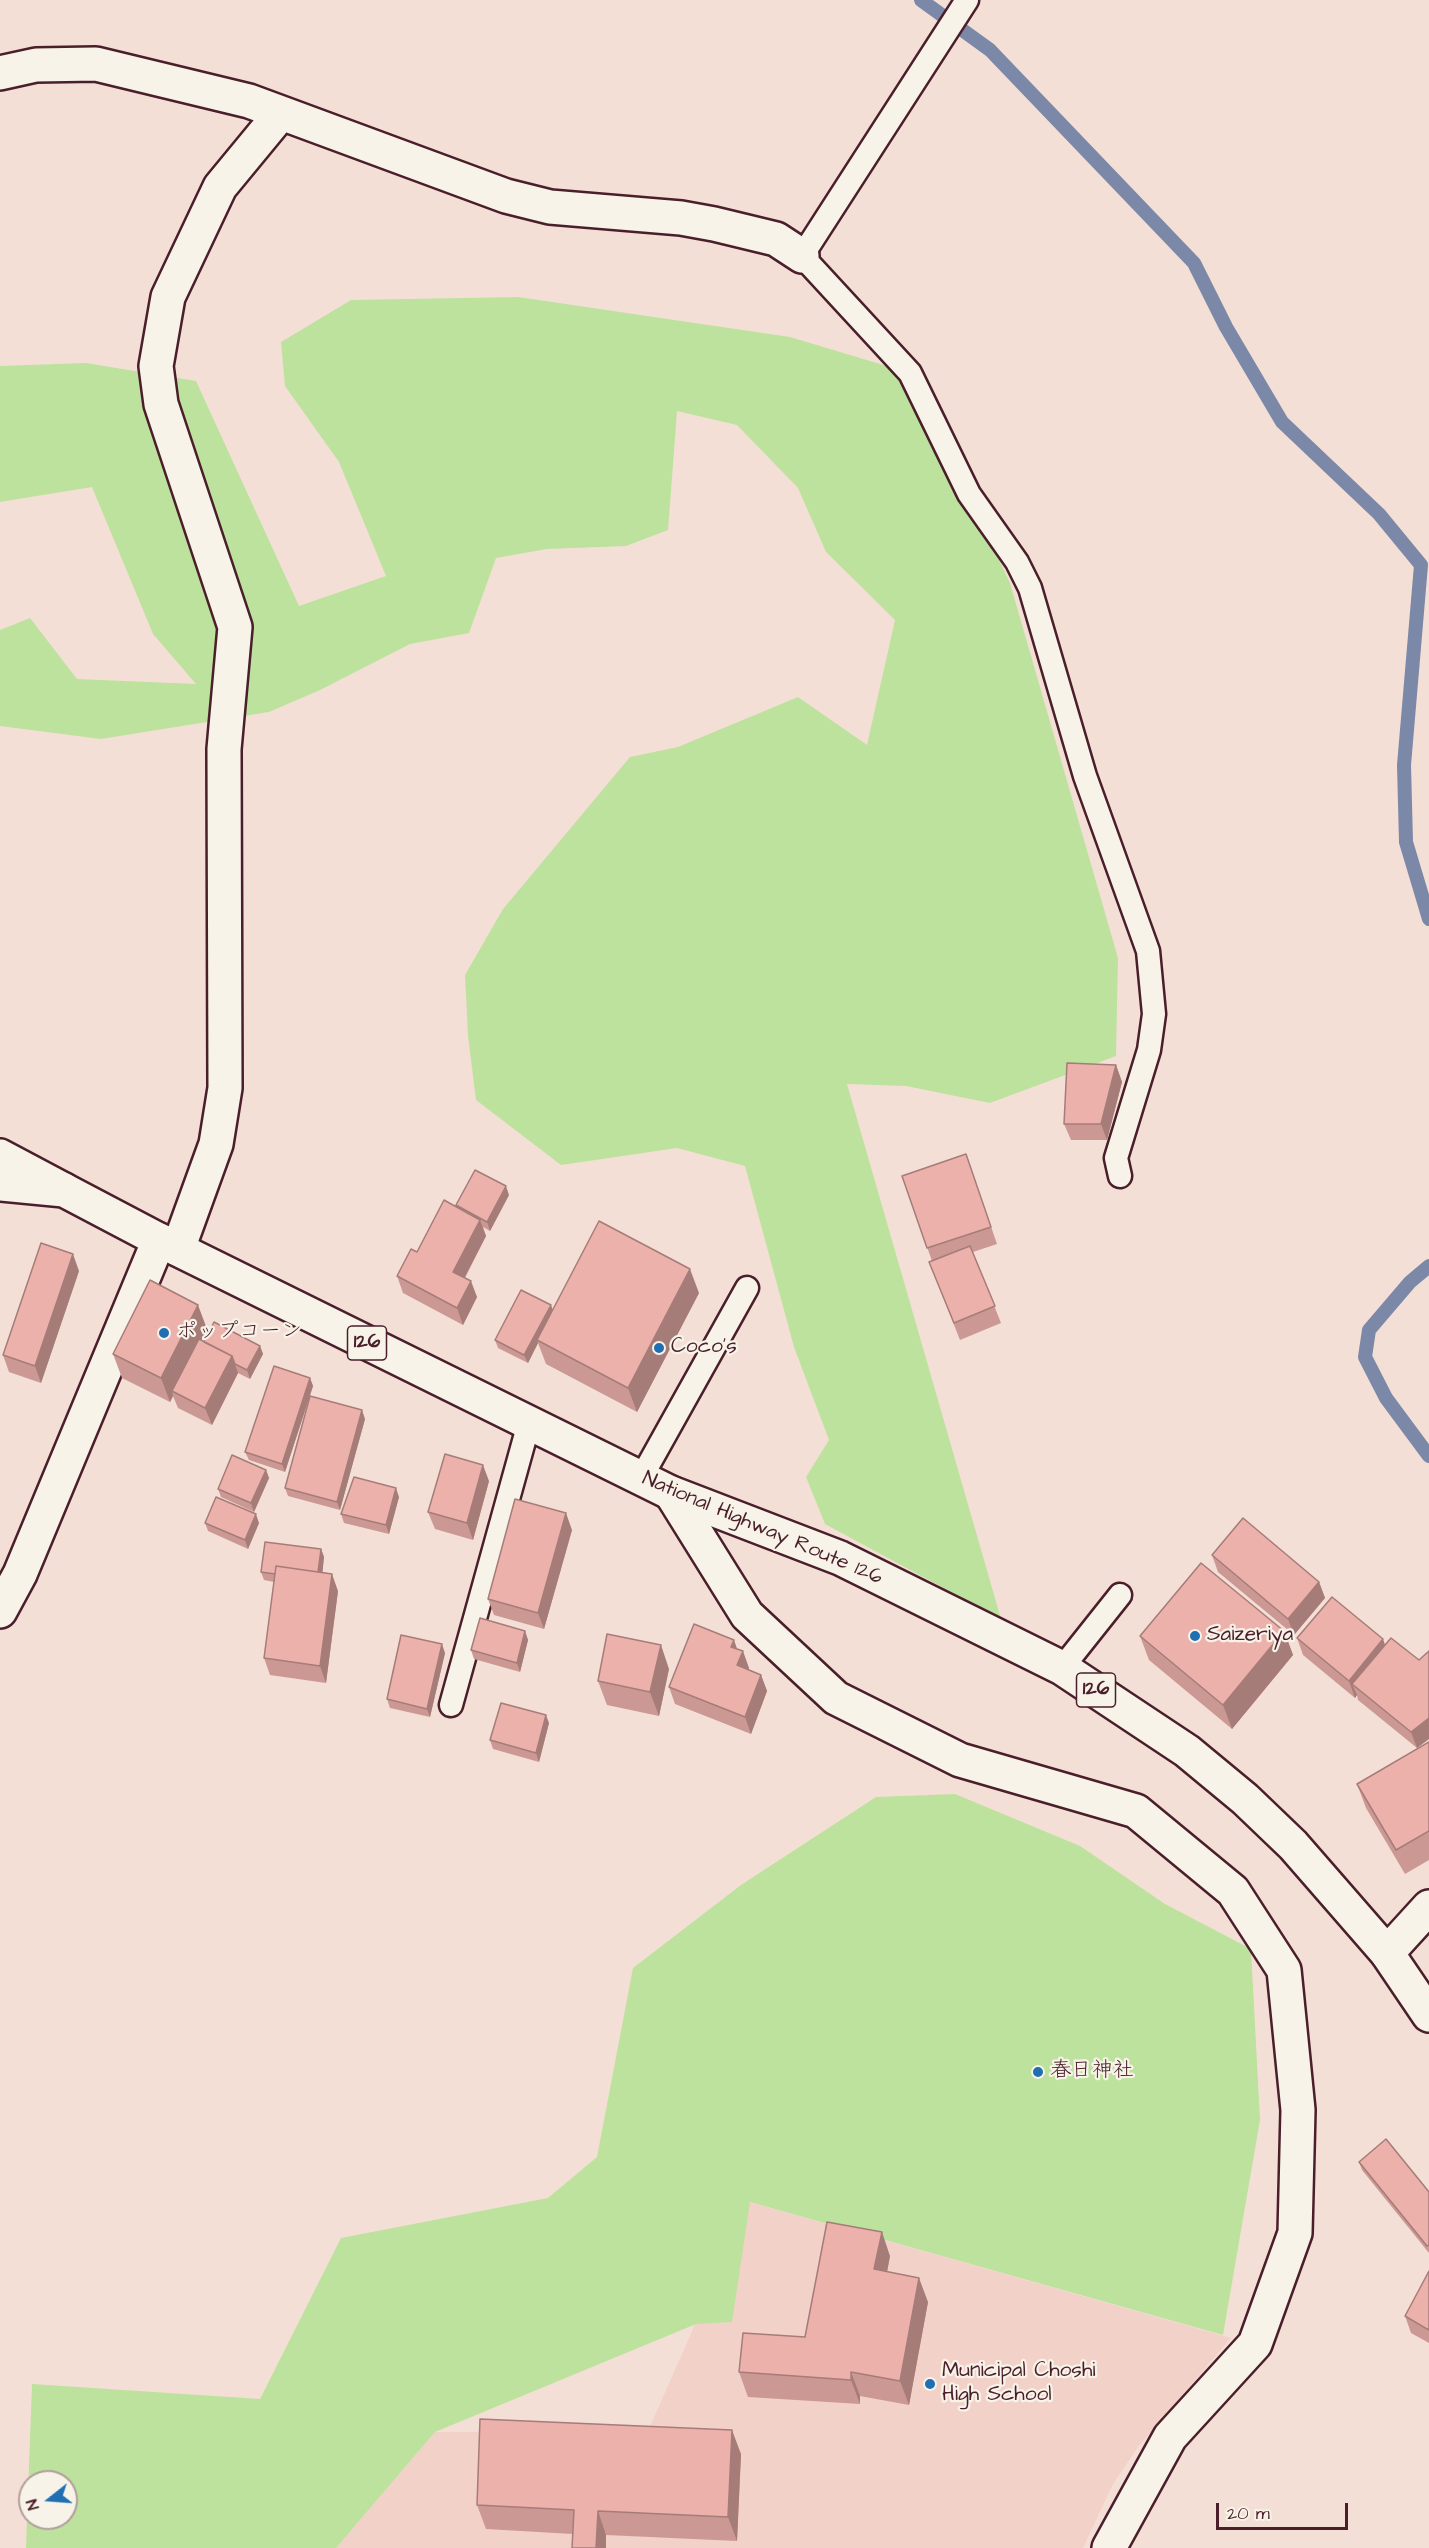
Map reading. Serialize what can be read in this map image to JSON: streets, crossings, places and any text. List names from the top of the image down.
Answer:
{
  "streets": {
    "main road": ["126", "National Highway Route 126"]
  },
  "places": [
    "ポップコーン",
    "Coco's",
    "Saizeriya",
    "春日神社",
    "Municipal Choshi High School"
  ],
  "scale_bar": "20 m",
  "north": "left"
}
